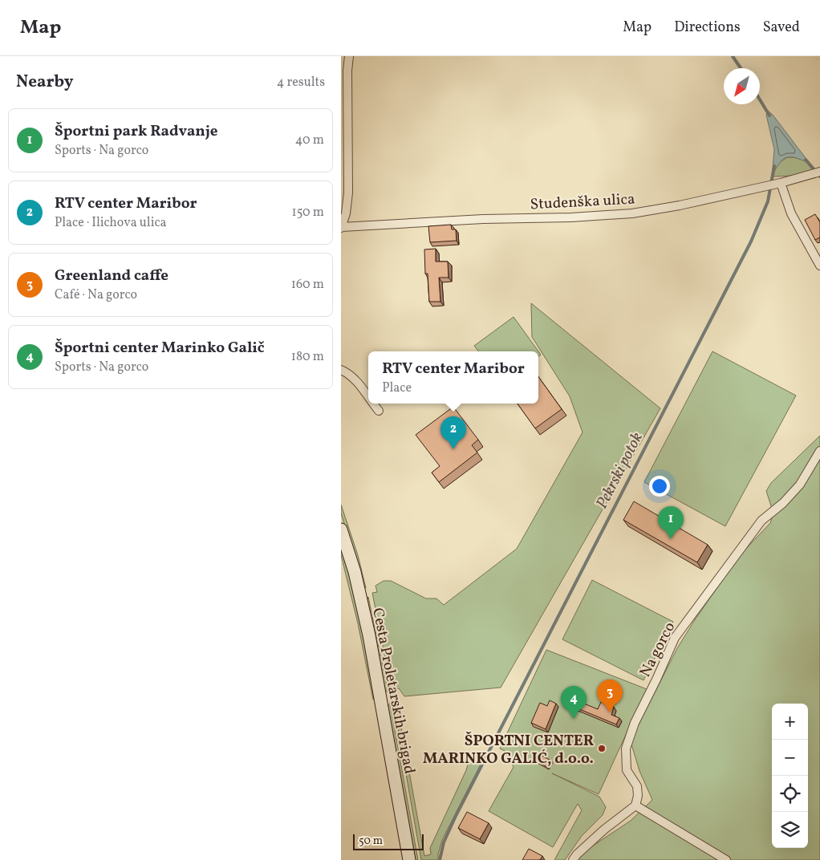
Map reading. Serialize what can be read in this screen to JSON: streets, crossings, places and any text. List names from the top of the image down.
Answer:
{
  "streets": {
    "main road": ["Cesta Proletarskih brigad"],
    "street": ["Studenška ulica", "Na gorco"]
  },
  "water": ["Pekrski potok"],
  "places": ["ŠPORTNI CENTER MARINKO GALIĆ, d.o.o."],
  "scale_bar": "50 m",
  "north": "bottom left",
  "page": {
    "header": "Map",
    "nav": ["Map", "Directions", "Saved"],
    "heading": ["Nearby", "4 results"],
    "list": [
      {
        "mark": "1",
        "name": "Športni park Radvanje",
        "note": "Sports · Na gorco",
        "value": "40 m"
      },
      {
        "mark": "2",
        "name": "RTV center Maribor",
        "note": "Place · Ilichova ulica",
        "value": "150 m"
      },
      {
        "mark": "3",
        "name": "Greenland caffe",
        "note": "Café · Na gorco",
        "value": "160 m"
      },
      {
        "mark": "4",
        "name": "Športni center Marinko Galič",
        "note": "Sports · Na gorco",
        "value": "180 m"
      }
    ],
    "popup": ["RTV center Maribor", "Place"],
    "pins": [
      "2",
      "1",
      "3",
      "4"
    ],
    "map_buttons": ["+", "−"],
    "scale": "50 m"
  }
}
